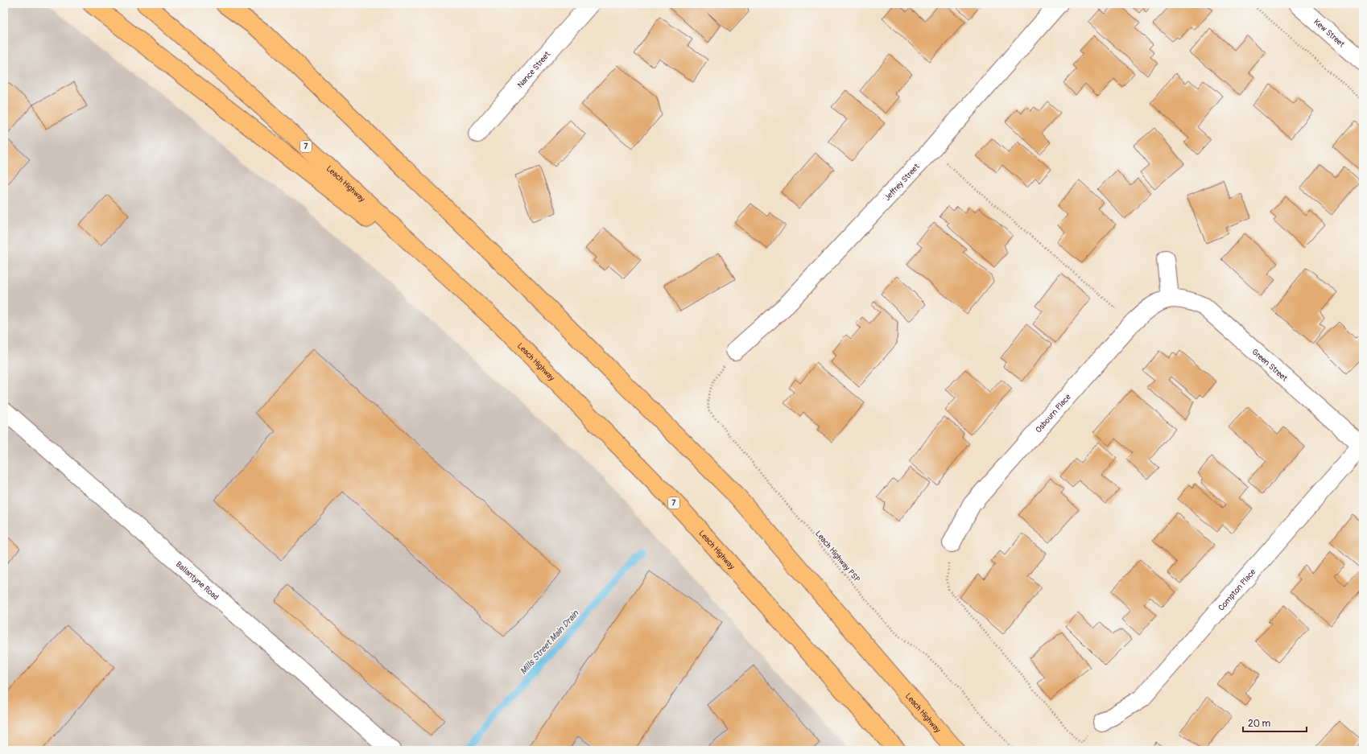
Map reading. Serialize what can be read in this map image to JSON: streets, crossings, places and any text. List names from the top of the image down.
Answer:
{
  "streets": {
    "highway": ["7", "Leach Highway"],
    "street": [
      "Kew Street",
      "Nance Street",
      "Jeffrey Street",
      "Green Street",
      "Osbourn Place",
      "Ballantyne Road",
      "Compton Place"
    ],
    "path": ["Leach Highway PSP"]
  },
  "crossings": [
    ["Jeffrey Street", "Leach Highway PSP"],
    ["Green Street", "Osbourn Place"],
    ["Green Street", "Compton Place"]
  ],
  "water": ["Mills Street Main Drain"],
  "scale_bar": "20 m"
}
